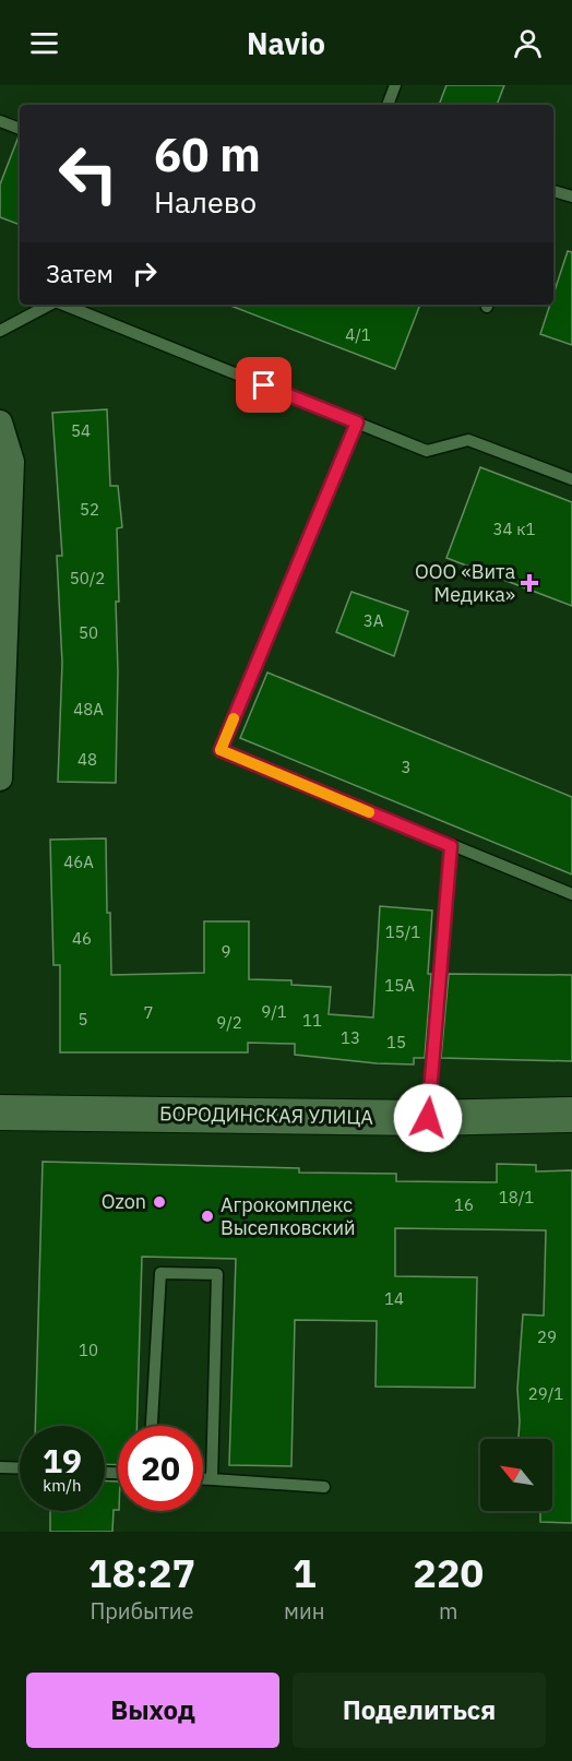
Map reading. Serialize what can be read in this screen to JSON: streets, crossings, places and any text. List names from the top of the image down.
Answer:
{
  "streets": {
    "main road": ["БОРОДИНСКАЯ УЛИЦА"]
  },
  "places": {
    "health": ["ООО «Вита Медика»"],
    "other": ["Ozon", "Агрокомплекс Выселковский"]
  },
  "house_numbers": [
    "4/1",
    "54",
    "52",
    "34 к1",
    "50/2",
    "3А",
    "50",
    "48А",
    "48",
    "3",
    "46А",
    "15/1",
    "46",
    "9",
    "15А",
    "9/1",
    "7",
    "5",
    "11",
    "9/2",
    "13",
    "15",
    "18/1",
    "16",
    "14",
    "29",
    "10",
    "29/1"
  ],
  "north": "top left",
  "page": {
    "header": "Navio",
    "turn": ["60 m", "Налево"],
    "then": "Затем",
    "speed": "19 km/h",
    "limit": "20",
    "eta": [
      "18:27",
      "Прибытие",
      "1",
      "мин",
      "220",
      "m"
    ],
    "buttons": ["Выход", "Поделиться"]
  }
}
